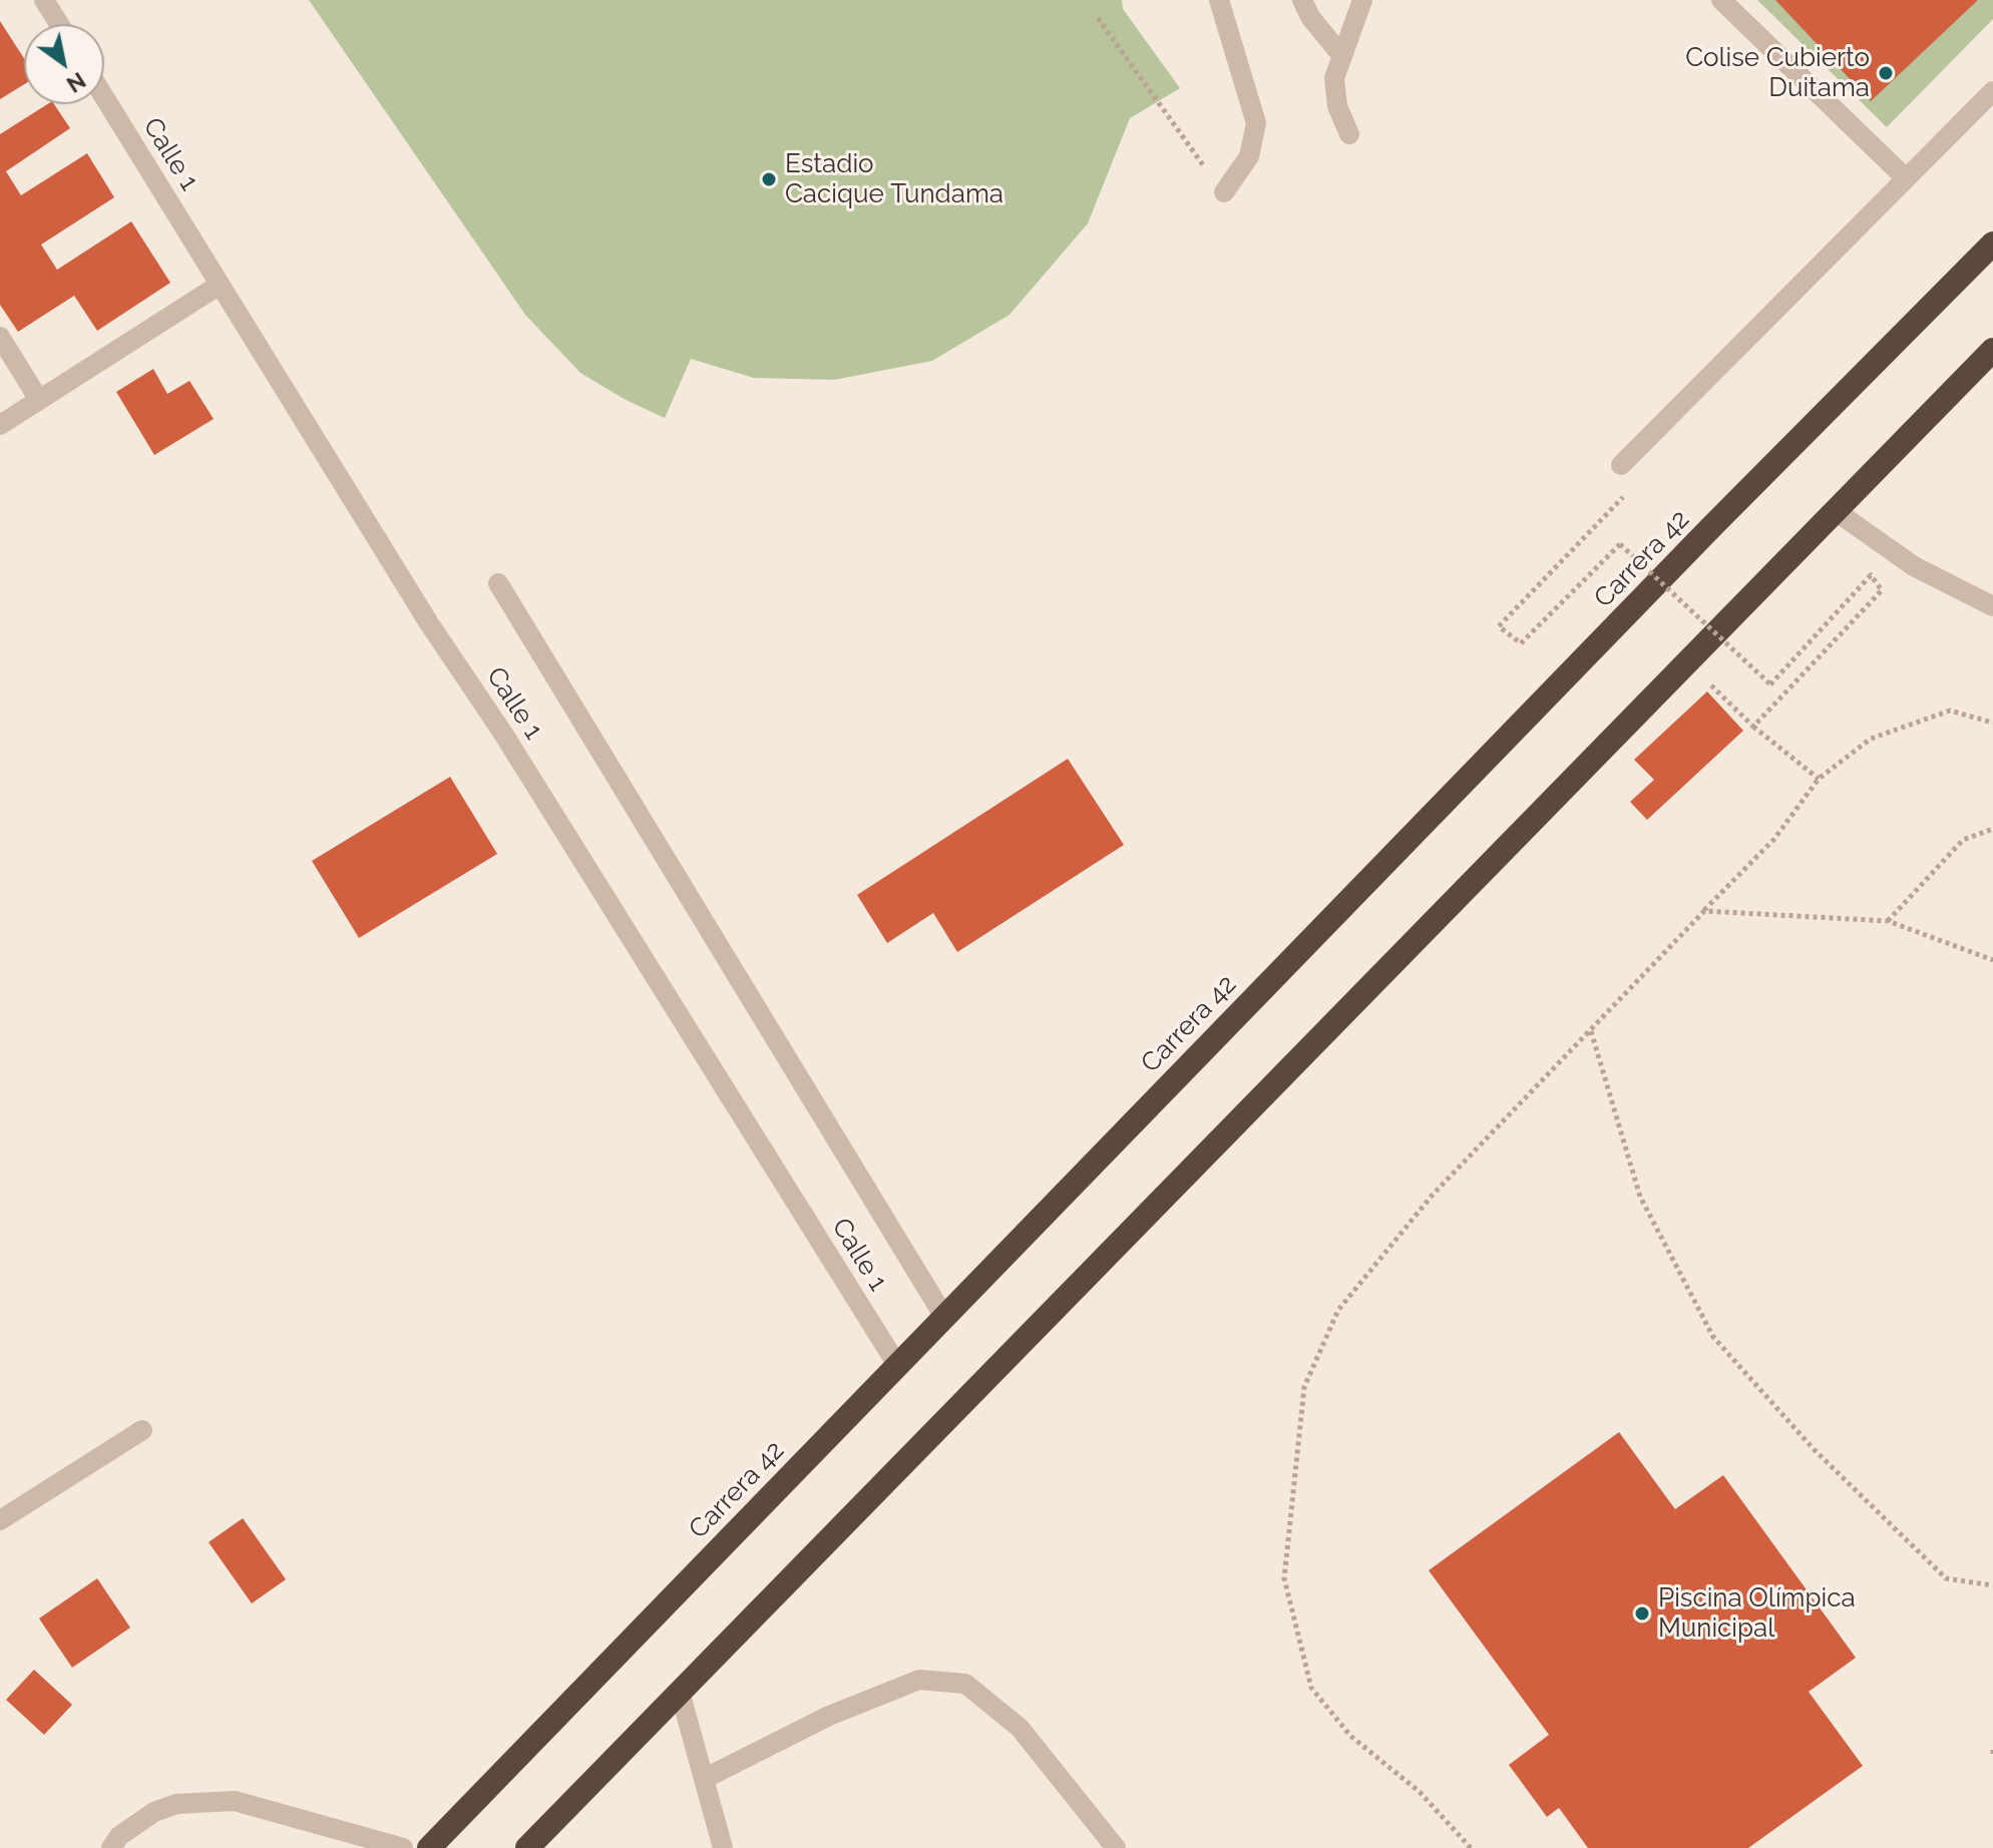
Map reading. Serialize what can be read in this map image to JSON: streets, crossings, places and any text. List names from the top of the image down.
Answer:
{
  "streets": {
    "highway": ["Carrera 42"],
    "street": ["Calle 1"]
  },
  "crossings": [
    ["Calle 1", "Carrera 42"]
  ],
  "places": ["Colise Cubierto Duitama", "Estadio Cacique Tundama", "Piscina Olímpica Municipal"],
  "north": "bottom right"
}
